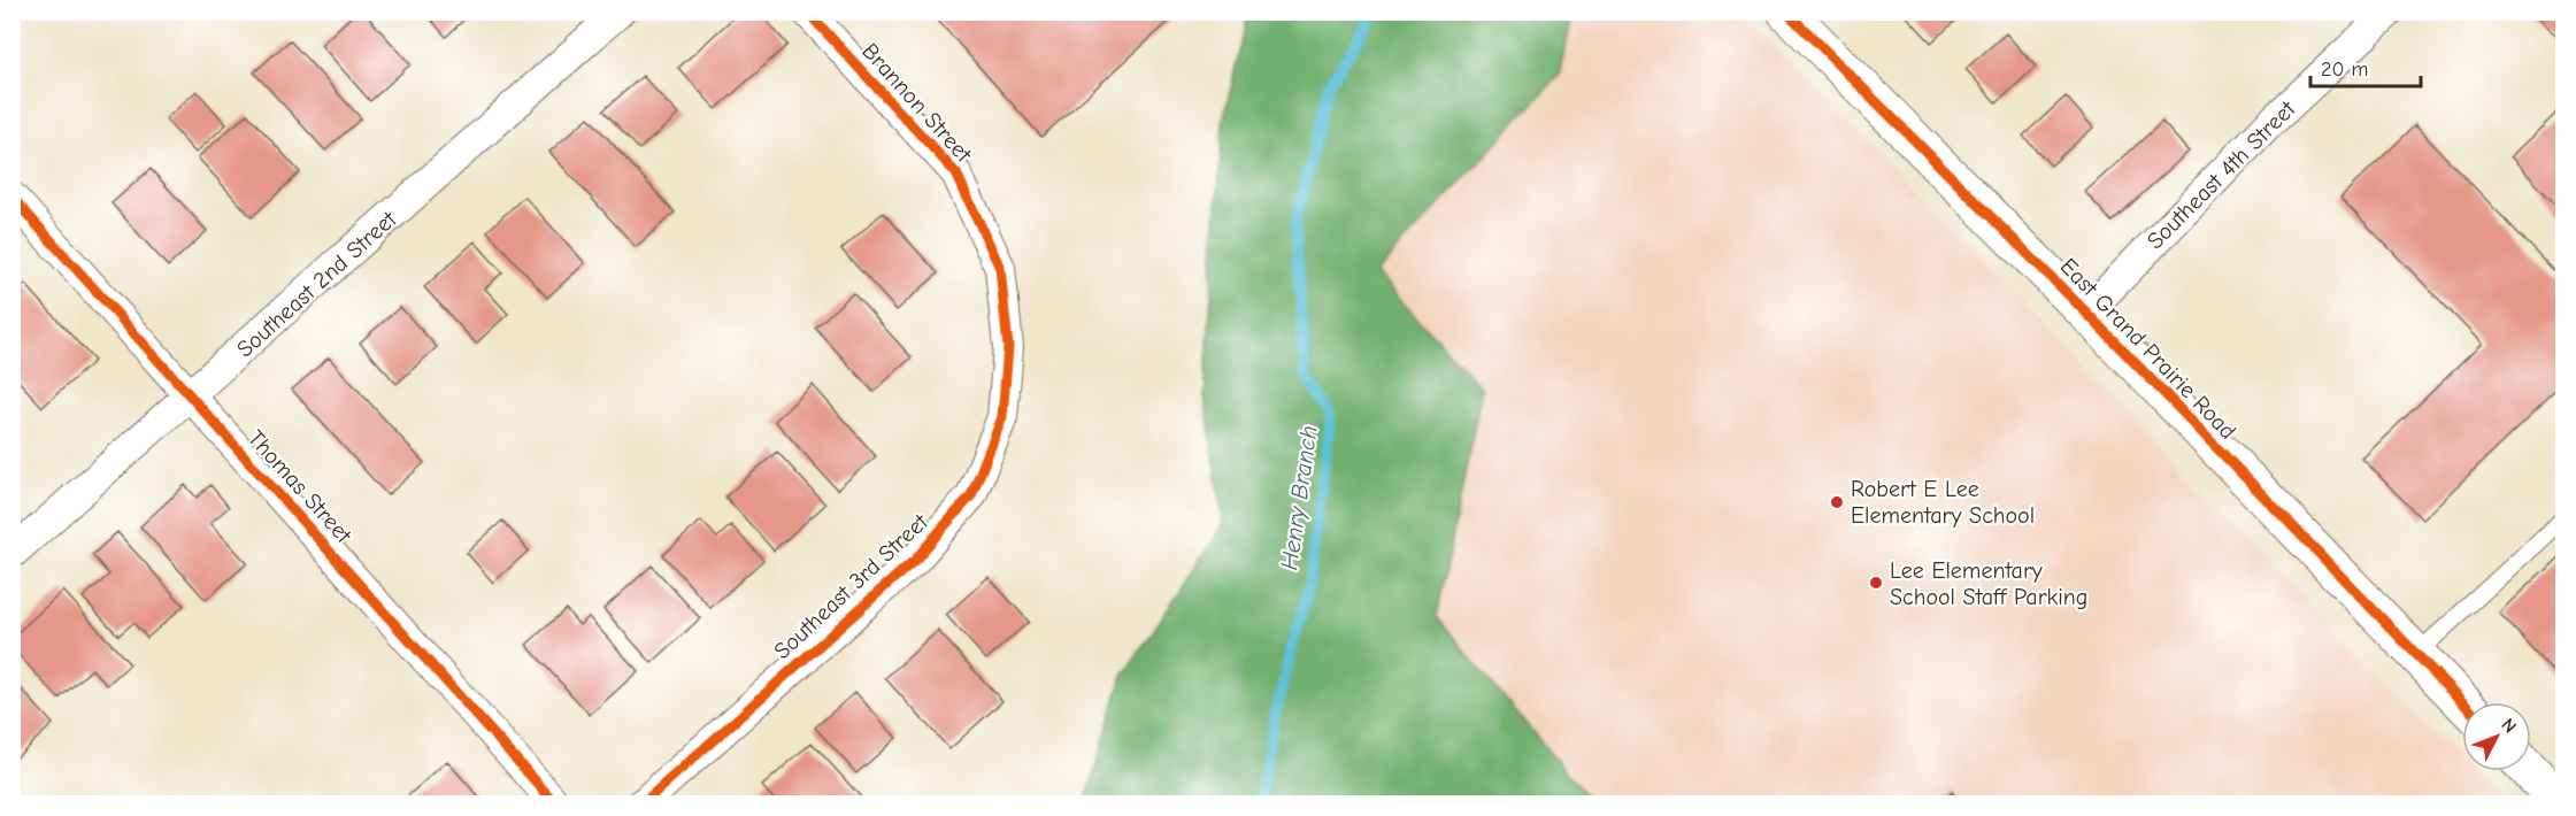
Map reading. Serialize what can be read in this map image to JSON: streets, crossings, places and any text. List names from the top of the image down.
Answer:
{
  "streets": {
    "street": [
      "Brannon Street",
      "Southeast 4th Street",
      "Southeast 2nd Street",
      "East Grand Prairie Road",
      "Thomas Street",
      "Southeast 3rd Street"
    ]
  },
  "crossings": [
    ["Brannon Street", "Southeast 3rd Street"],
    ["Southeast 4th Street", "East Grand Prairie Road"],
    ["Southeast 2nd Street", "Thomas Street"]
  ],
  "water": ["Henry Branch"],
  "places": ["Robert E Lee Elementary School", "Lee Elementary School Staff Parking"],
  "scale_bar": "20 m",
  "north": "top right"
}
